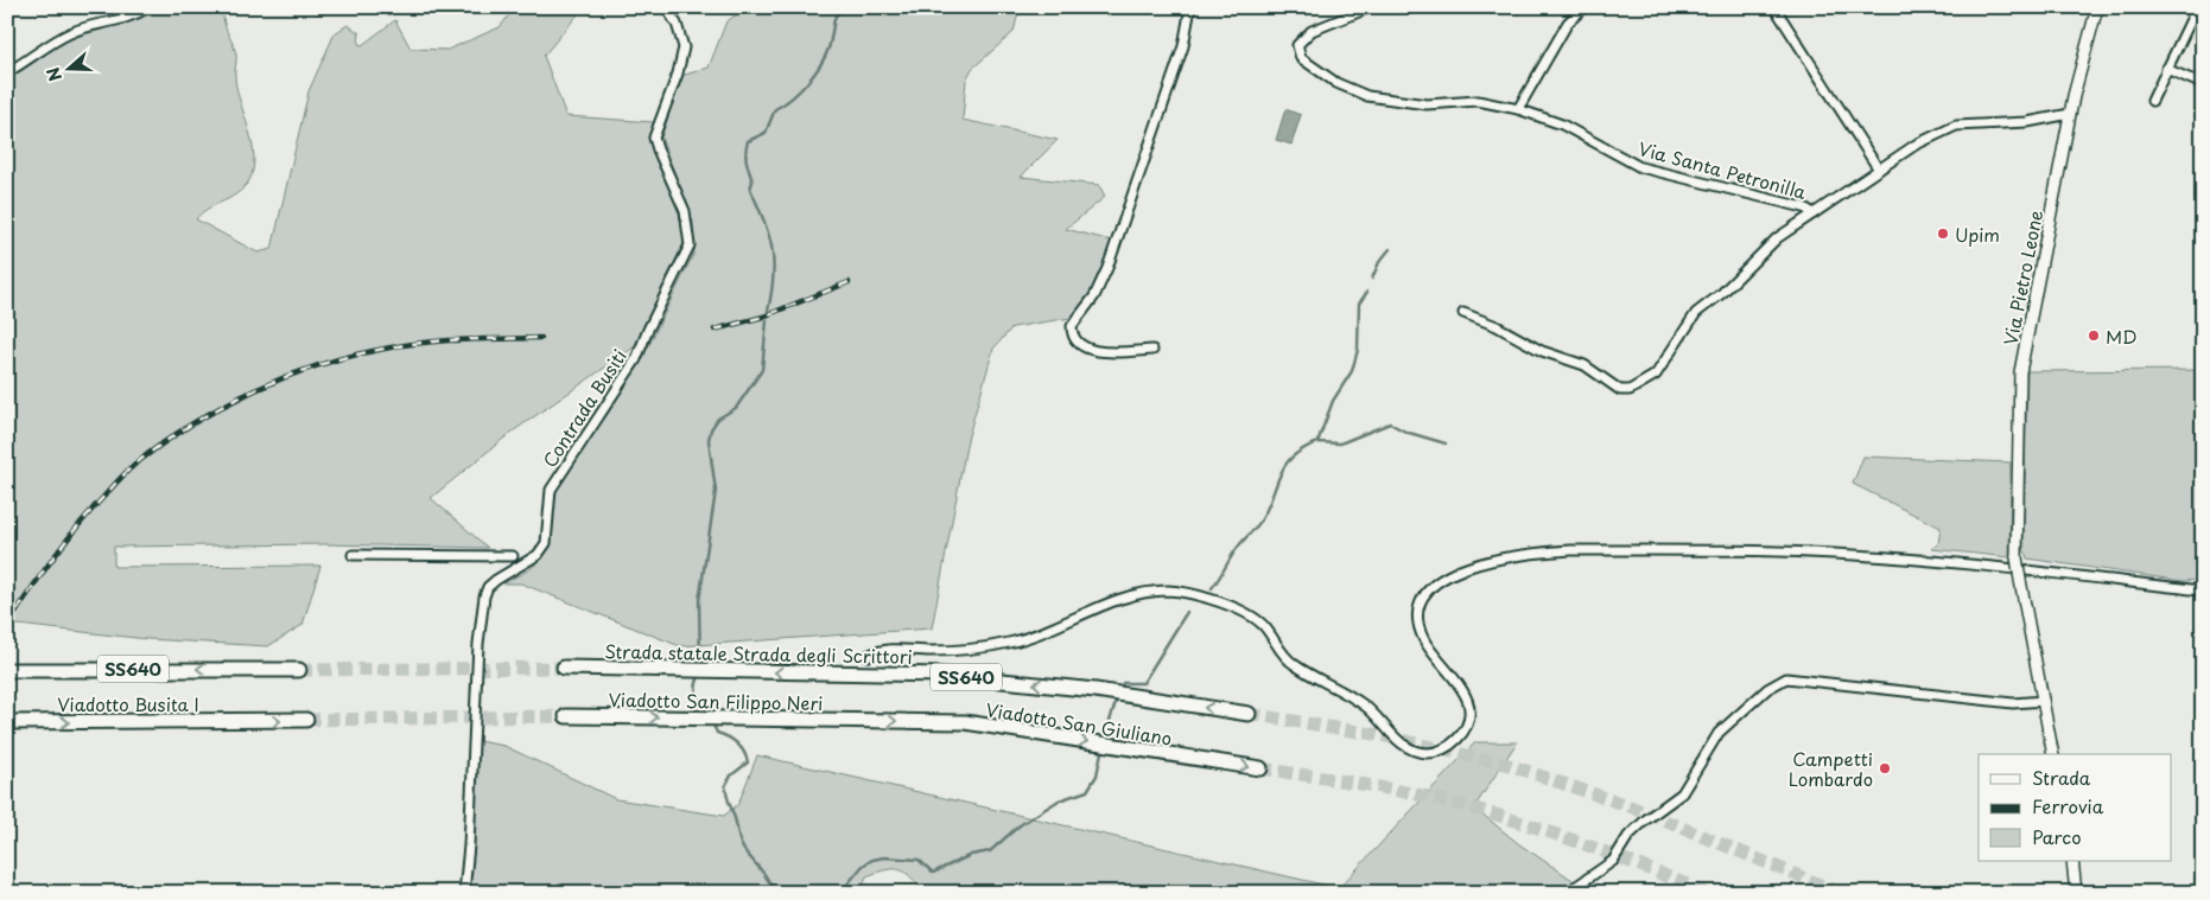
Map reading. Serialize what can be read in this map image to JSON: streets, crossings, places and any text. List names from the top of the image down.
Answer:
{
  "streets": {
    "highway": [
      "Strada statale Strada degli Scrittori",
      "SS640",
      "Viadotto San Filippo Neri",
      "Viadotto Busita I",
      "Viadotto San Giuliano"
    ],
    "main road": ["Via Pietro Leone"],
    "street": ["Via Santa Petronilla", "Contrada Busiti"]
  },
  "crossings": [
    ["Via Santa Petronilla", "Via Pietro Leone"],
    ["Strada statale Strada degli Scrittori", "Viadotto San Giuliano"],
    ["Viadotto San Filippo Neri", "Viadotto San Giuliano"]
  ],
  "one_way": ["Strada statale Strada degli Scrittori", "Viadotto San Filippo Neri"],
  "places": ["Upim", "MD", "Campetti Lombardo"],
  "legend": ["Strada", "Ferrovia", "Parco"],
  "north": "left"
}
